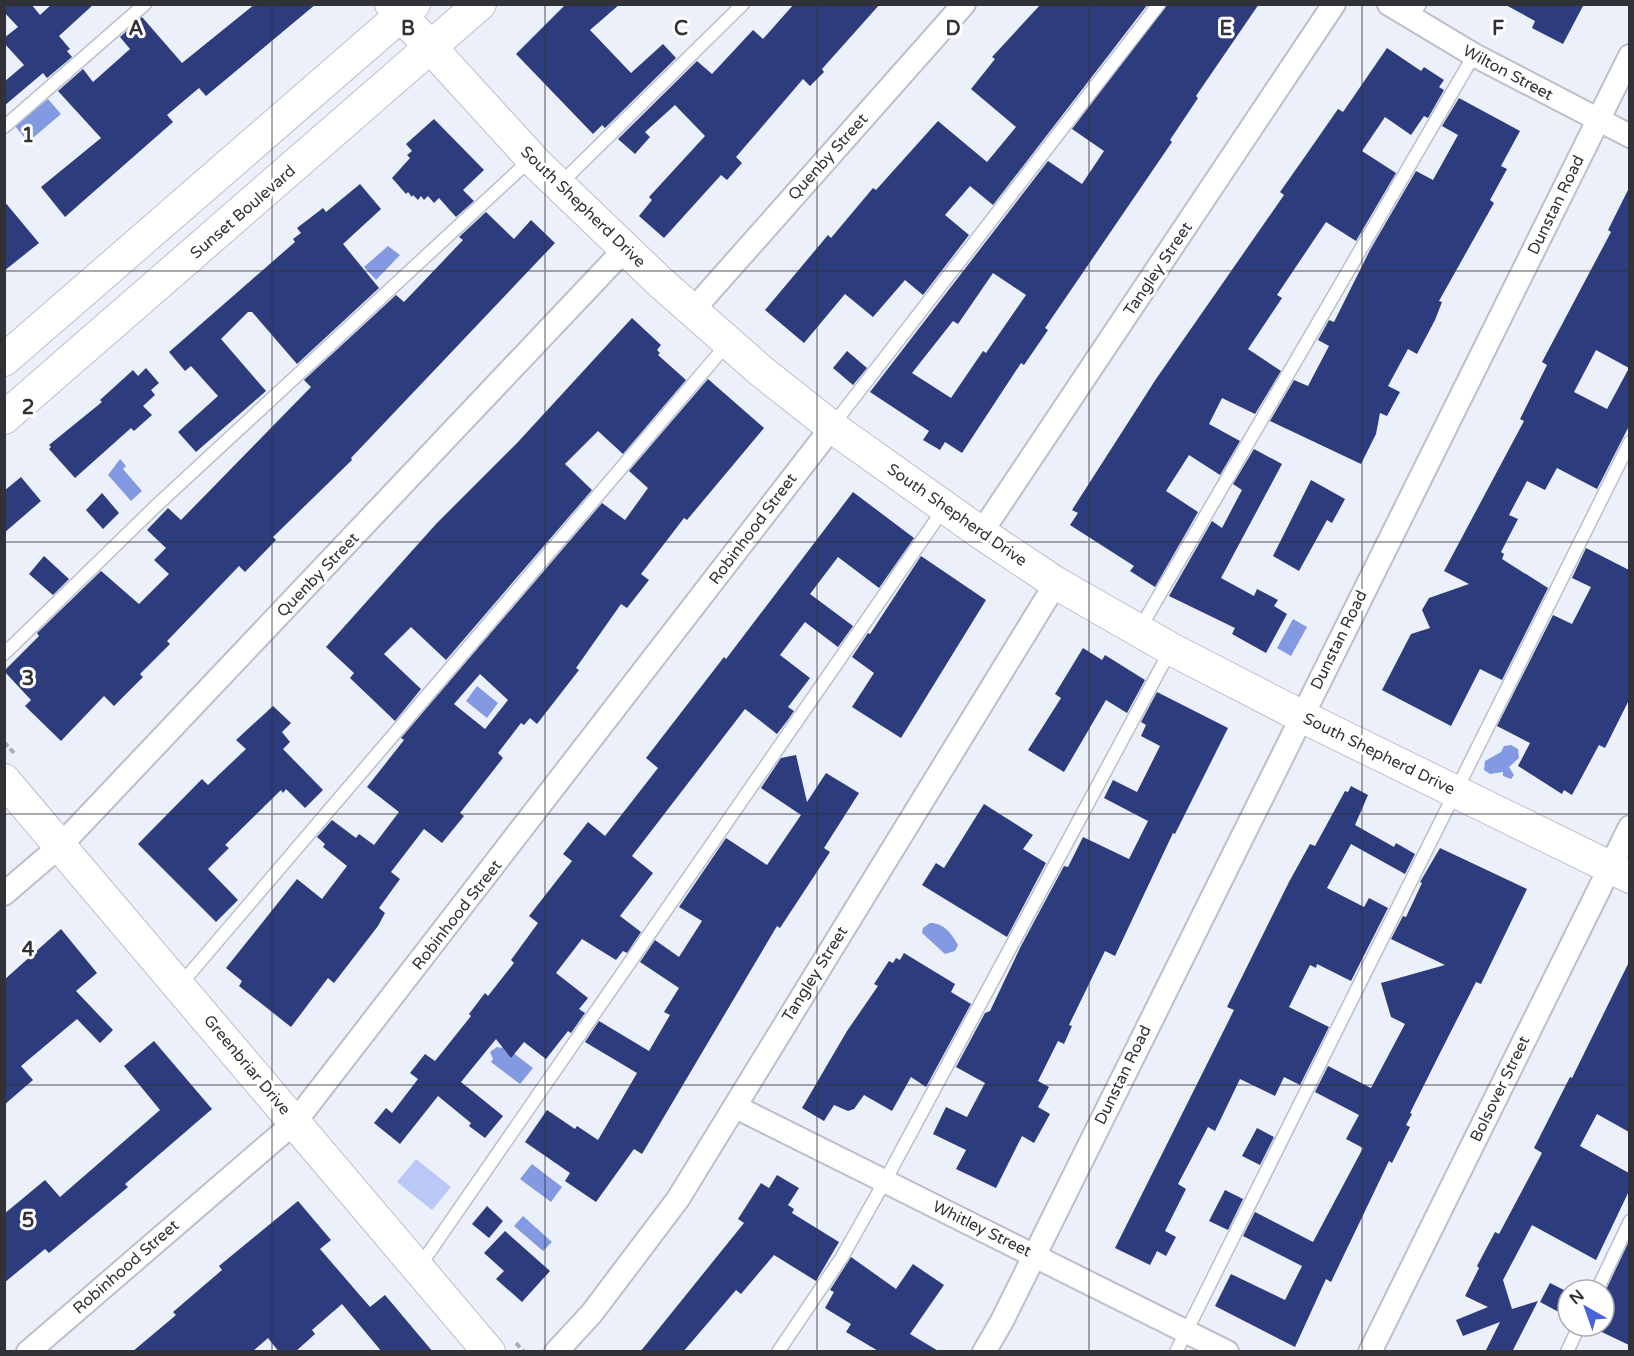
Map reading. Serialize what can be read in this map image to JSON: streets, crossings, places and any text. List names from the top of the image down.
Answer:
{
  "streets": {
    "main road": ["South Shepherd Drive", "Sunset Boulevard", "Greenbriar Drive"],
    "street": [
      "Wilton Street",
      "Quenby Street",
      "Dunstan Road",
      "Tangley Street",
      "Robinhood Street",
      "Bolsover Street",
      "Whitley Street"
    ]
  },
  "crossings": [
    ["Wilton Street", "Dunstan Road"],
    ["Quenby Street", "South Shepherd Drive"],
    ["Quenby Street", "Greenbriar Drive"],
    ["Dunstan Road", "South Shepherd Drive"],
    ["Dunstan Road", "Whitley Street"],
    ["South Shepherd Drive", "Sunset Boulevard"],
    ["South Shepherd Drive", "Tangley Street"],
    ["South Shepherd Drive", "Robinhood Street"],
    ["South Shepherd Drive", "Bolsover Street"],
    ["Tangley Street", "Whitley Street"],
    ["Robinhood Street", "Greenbriar Drive"]
  ],
  "north": "top left",
  "grid": {
    "columns": [
      "A",
      "B",
      "C",
      "D",
      "E",
      "F"
    ],
    "rows": [
      "1",
      "2",
      "3",
      "4",
      "5"
    ]
  }
}
